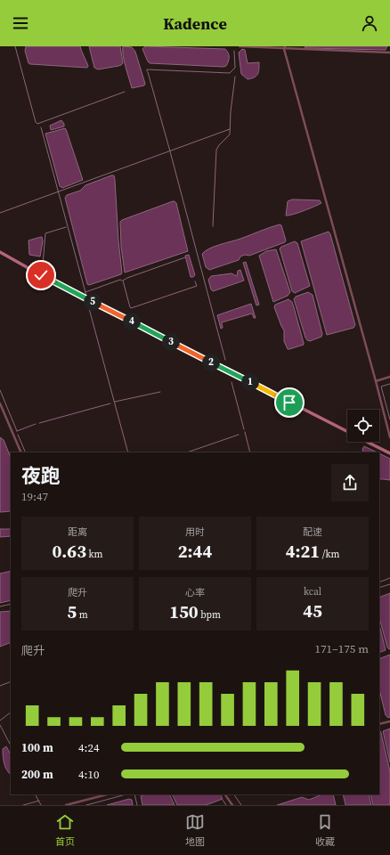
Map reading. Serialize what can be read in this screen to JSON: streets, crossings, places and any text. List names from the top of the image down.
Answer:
{
  "page": {
    "header": "Kadence",
    "pins": [
      "5",
      "4",
      "3",
      "2",
      "1"
    ],
    "heading": ["夜跑", "19:47"],
    "stats": [
      ["距离", "0.63 km"],
      ["用时", "2:44"],
      ["配速", "4:21 /km"],
      ["爬升", "5 m"],
      ["心率", "150 bpm"],
      ["kcal", "45"]
    ],
    "chart": ["爬升", "171–175 m"],
    "list": [
      {
        "name": "100 m",
        "note": "4:24"
      },
      {
        "name": "200 m",
        "note": "4:10"
      }
    ],
    "tabs": ["首页", "地图", "收藏"]
  }
}
